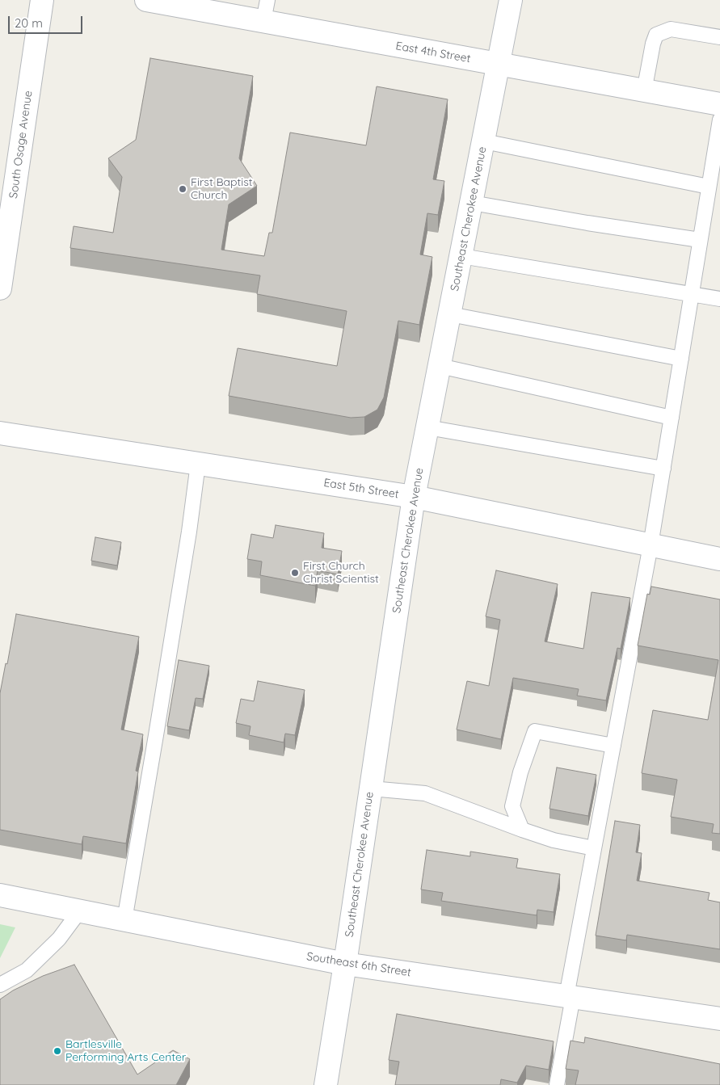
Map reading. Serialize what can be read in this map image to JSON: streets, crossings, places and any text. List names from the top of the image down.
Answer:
{
  "streets": {
    "street": [
      "East 4th Street",
      "South Osage Avenue",
      "Southeast Cherokee Avenue",
      "East 5th Street",
      "Southeast 6th Street"
    ]
  },
  "crossings": [
    ["East 4th Street", "Southeast Cherokee Avenue"],
    ["Southeast Cherokee Avenue", "East 5th Street"],
    ["Southeast Cherokee Avenue", "Southeast 6th Street"]
  ],
  "places": ["First Baptist Church", "First Church Christ Scientist", "Bartlesville Performing Arts Center"],
  "scale_bar": "20 m"
}
